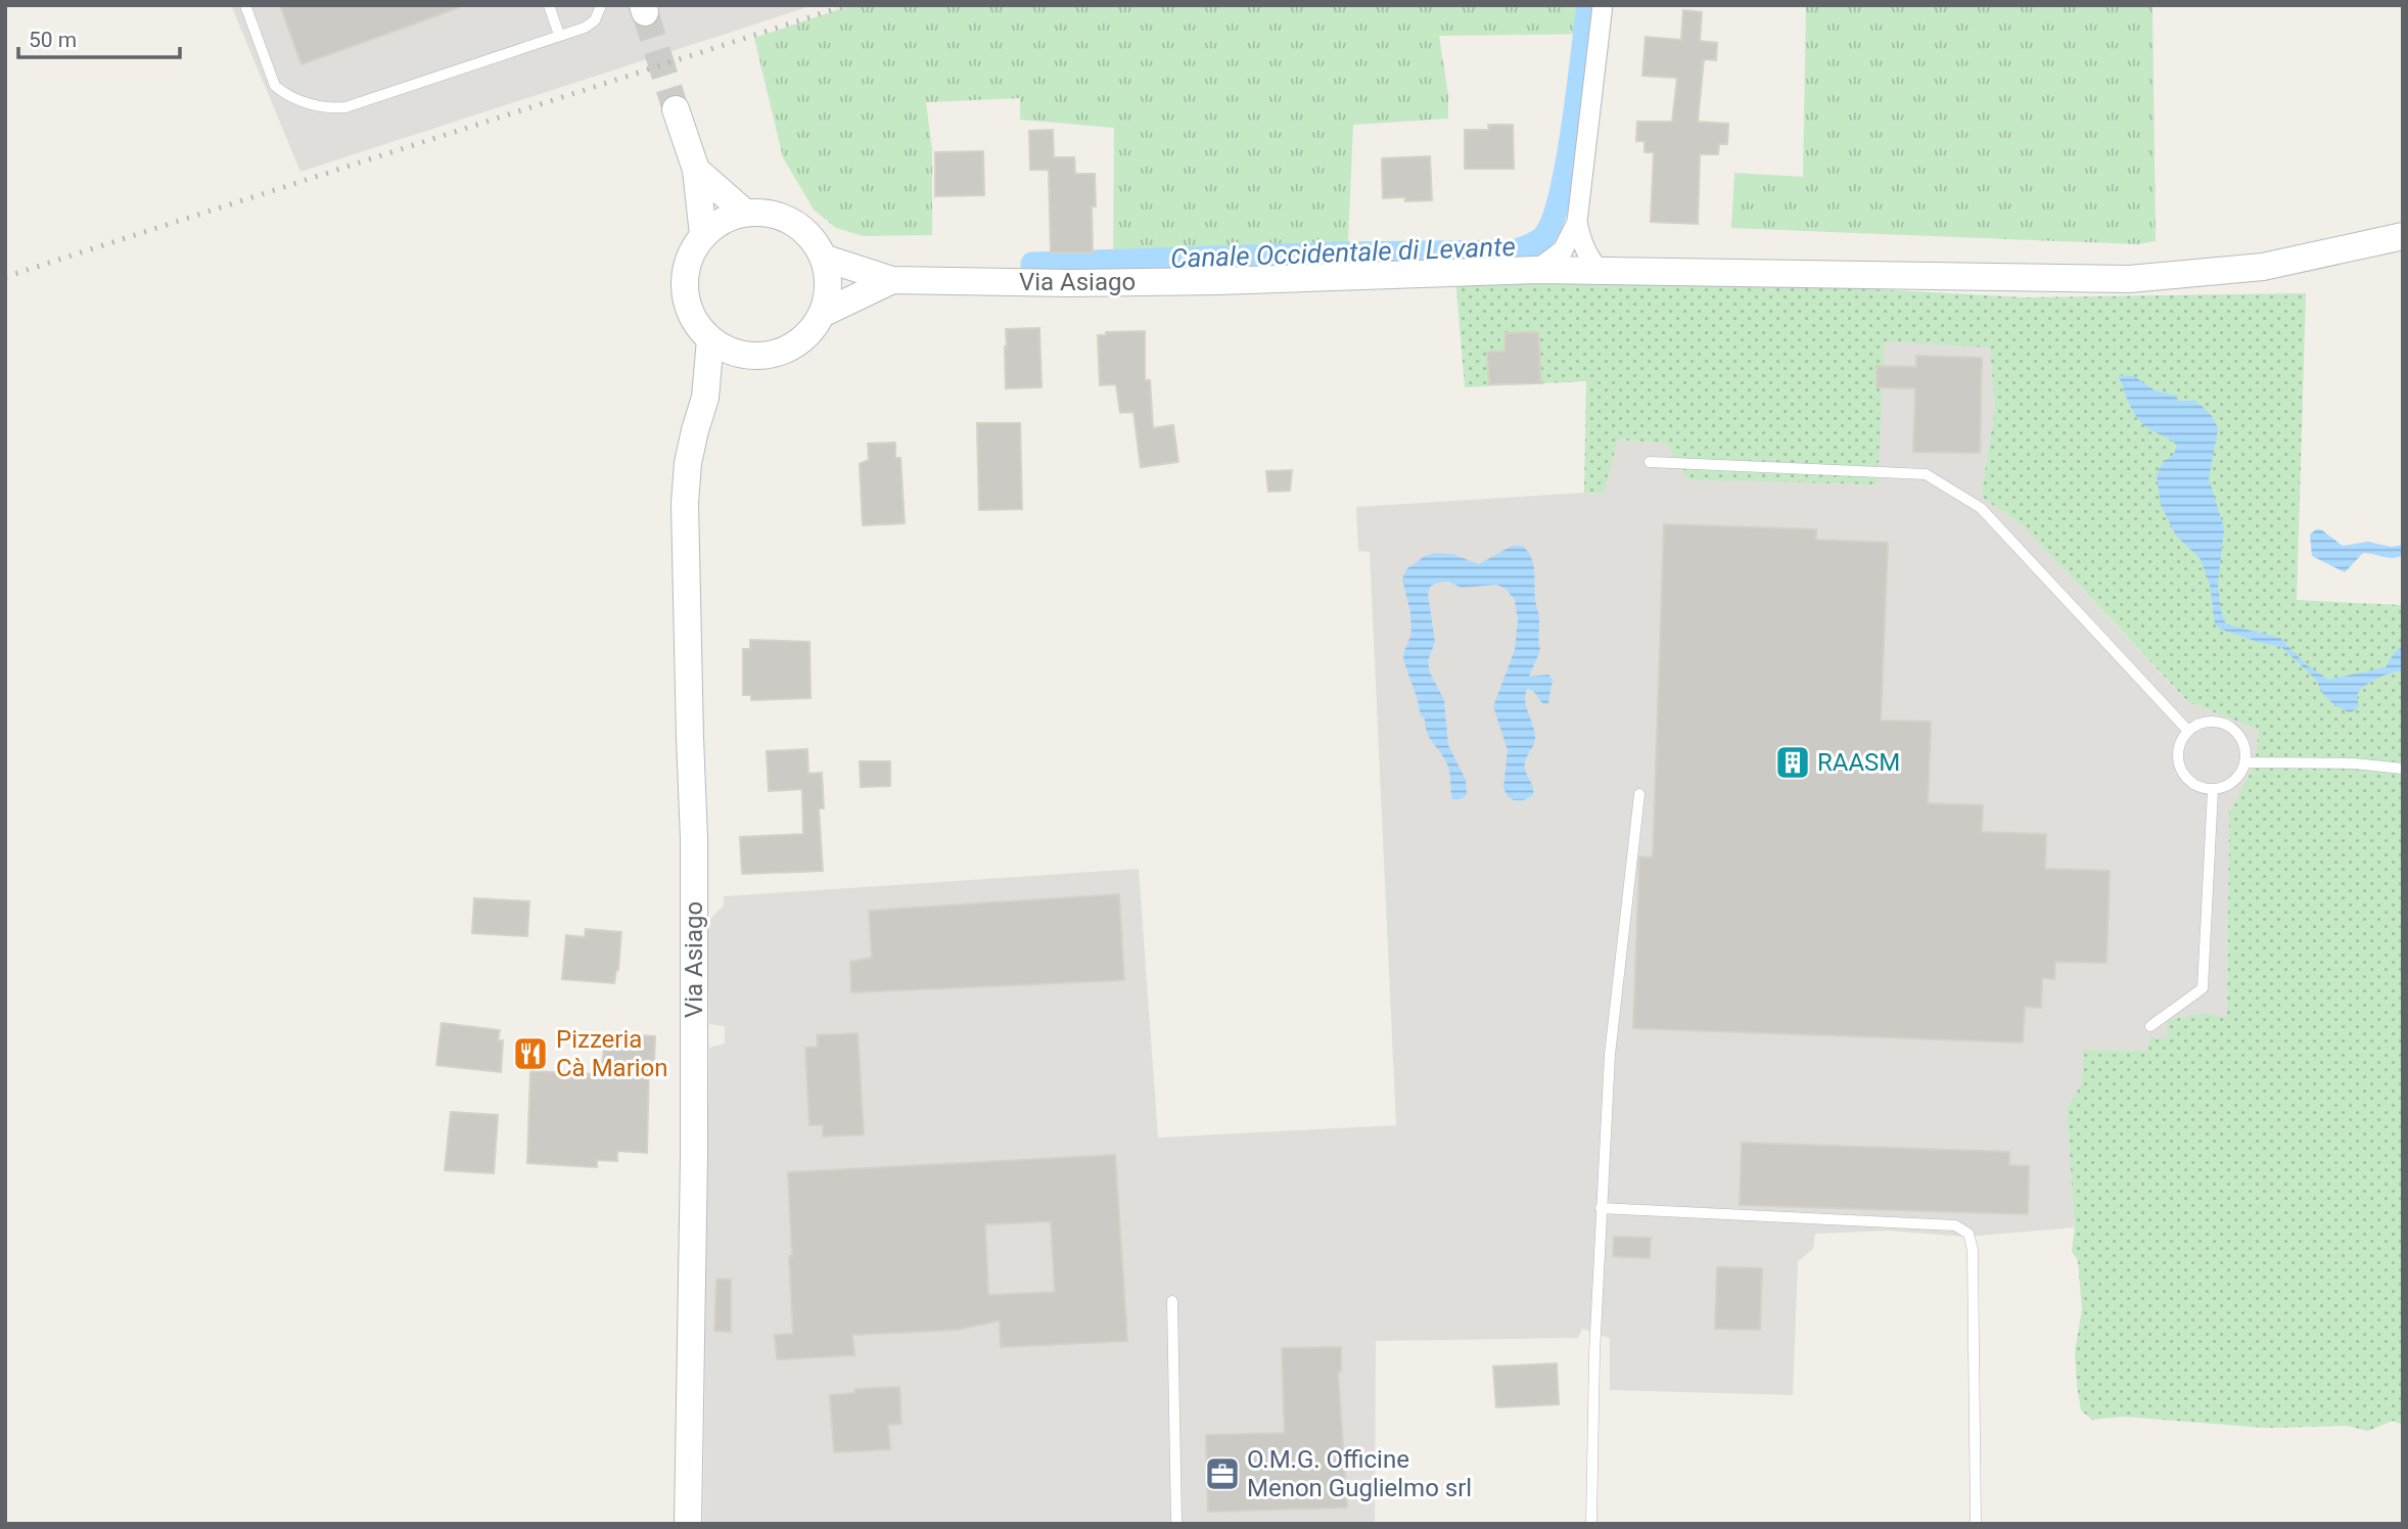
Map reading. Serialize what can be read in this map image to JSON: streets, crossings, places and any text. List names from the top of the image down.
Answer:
{
  "streets": {
    "main road": ["Via Asiago"]
  },
  "water": ["Canale Occidentale di Levante"],
  "places": {
    "building": ["RAASM"],
    "restaurant": ["Pizzeria Cà Marion"],
    "office": ["O.M.G. Officine Menon Guglielmo srl"]
  },
  "scale_bar": "50 m"
}
